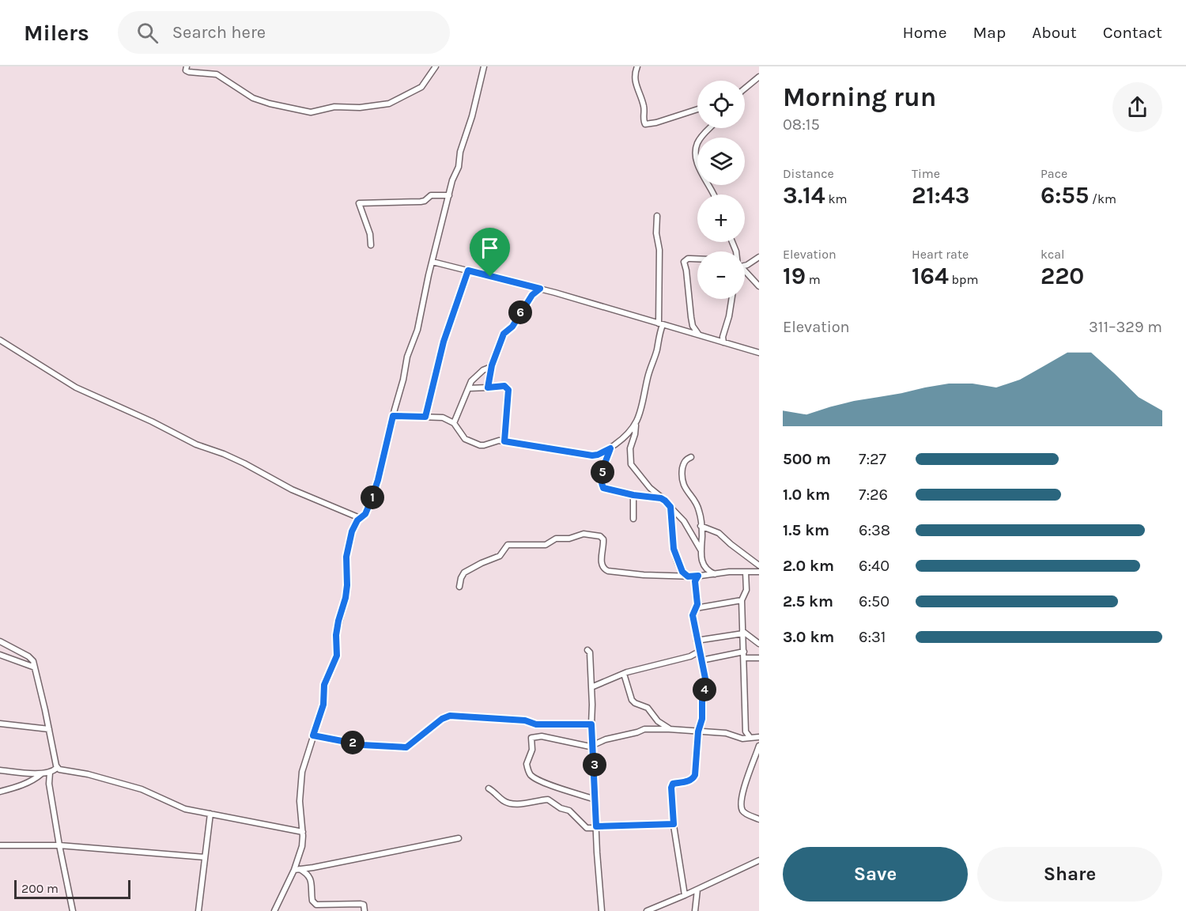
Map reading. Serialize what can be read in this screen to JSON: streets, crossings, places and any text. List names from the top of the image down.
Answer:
{
  "scale_bar": "200 m",
  "page": {
    "header": "Milers",
    "search": "Search here",
    "nav": [
      "Home",
      "Map",
      "About",
      "Contact"
    ],
    "heading": ["Morning run", "08:15"],
    "map_buttons": ["+", "−"],
    "stats": [
      ["Distance", "3.14 km"],
      ["Time", "21:43"],
      ["Pace", "6:55 /km"],
      ["Elevation", "19 m"],
      ["Heart rate", "164 bpm"],
      ["kcal", "220"]
    ],
    "pins": [
      "6",
      "5",
      "1",
      "4",
      "2",
      "3"
    ],
    "chart": ["Elevation", "311–329 m"],
    "list": [
      {
        "name": "500 m",
        "note": "7:27"
      },
      {
        "name": "1.0 km",
        "note": "7:26"
      },
      {
        "name": "1.5 km",
        "note": "6:38"
      },
      {
        "name": "2.0 km",
        "note": "6:40"
      },
      {
        "name": "2.5 km",
        "note": "6:50"
      },
      {
        "name": "3.0 km",
        "note": "6:31"
      }
    ],
    "buttons": ["Save", "Share"],
    "scale": "200 m"
  }
}
